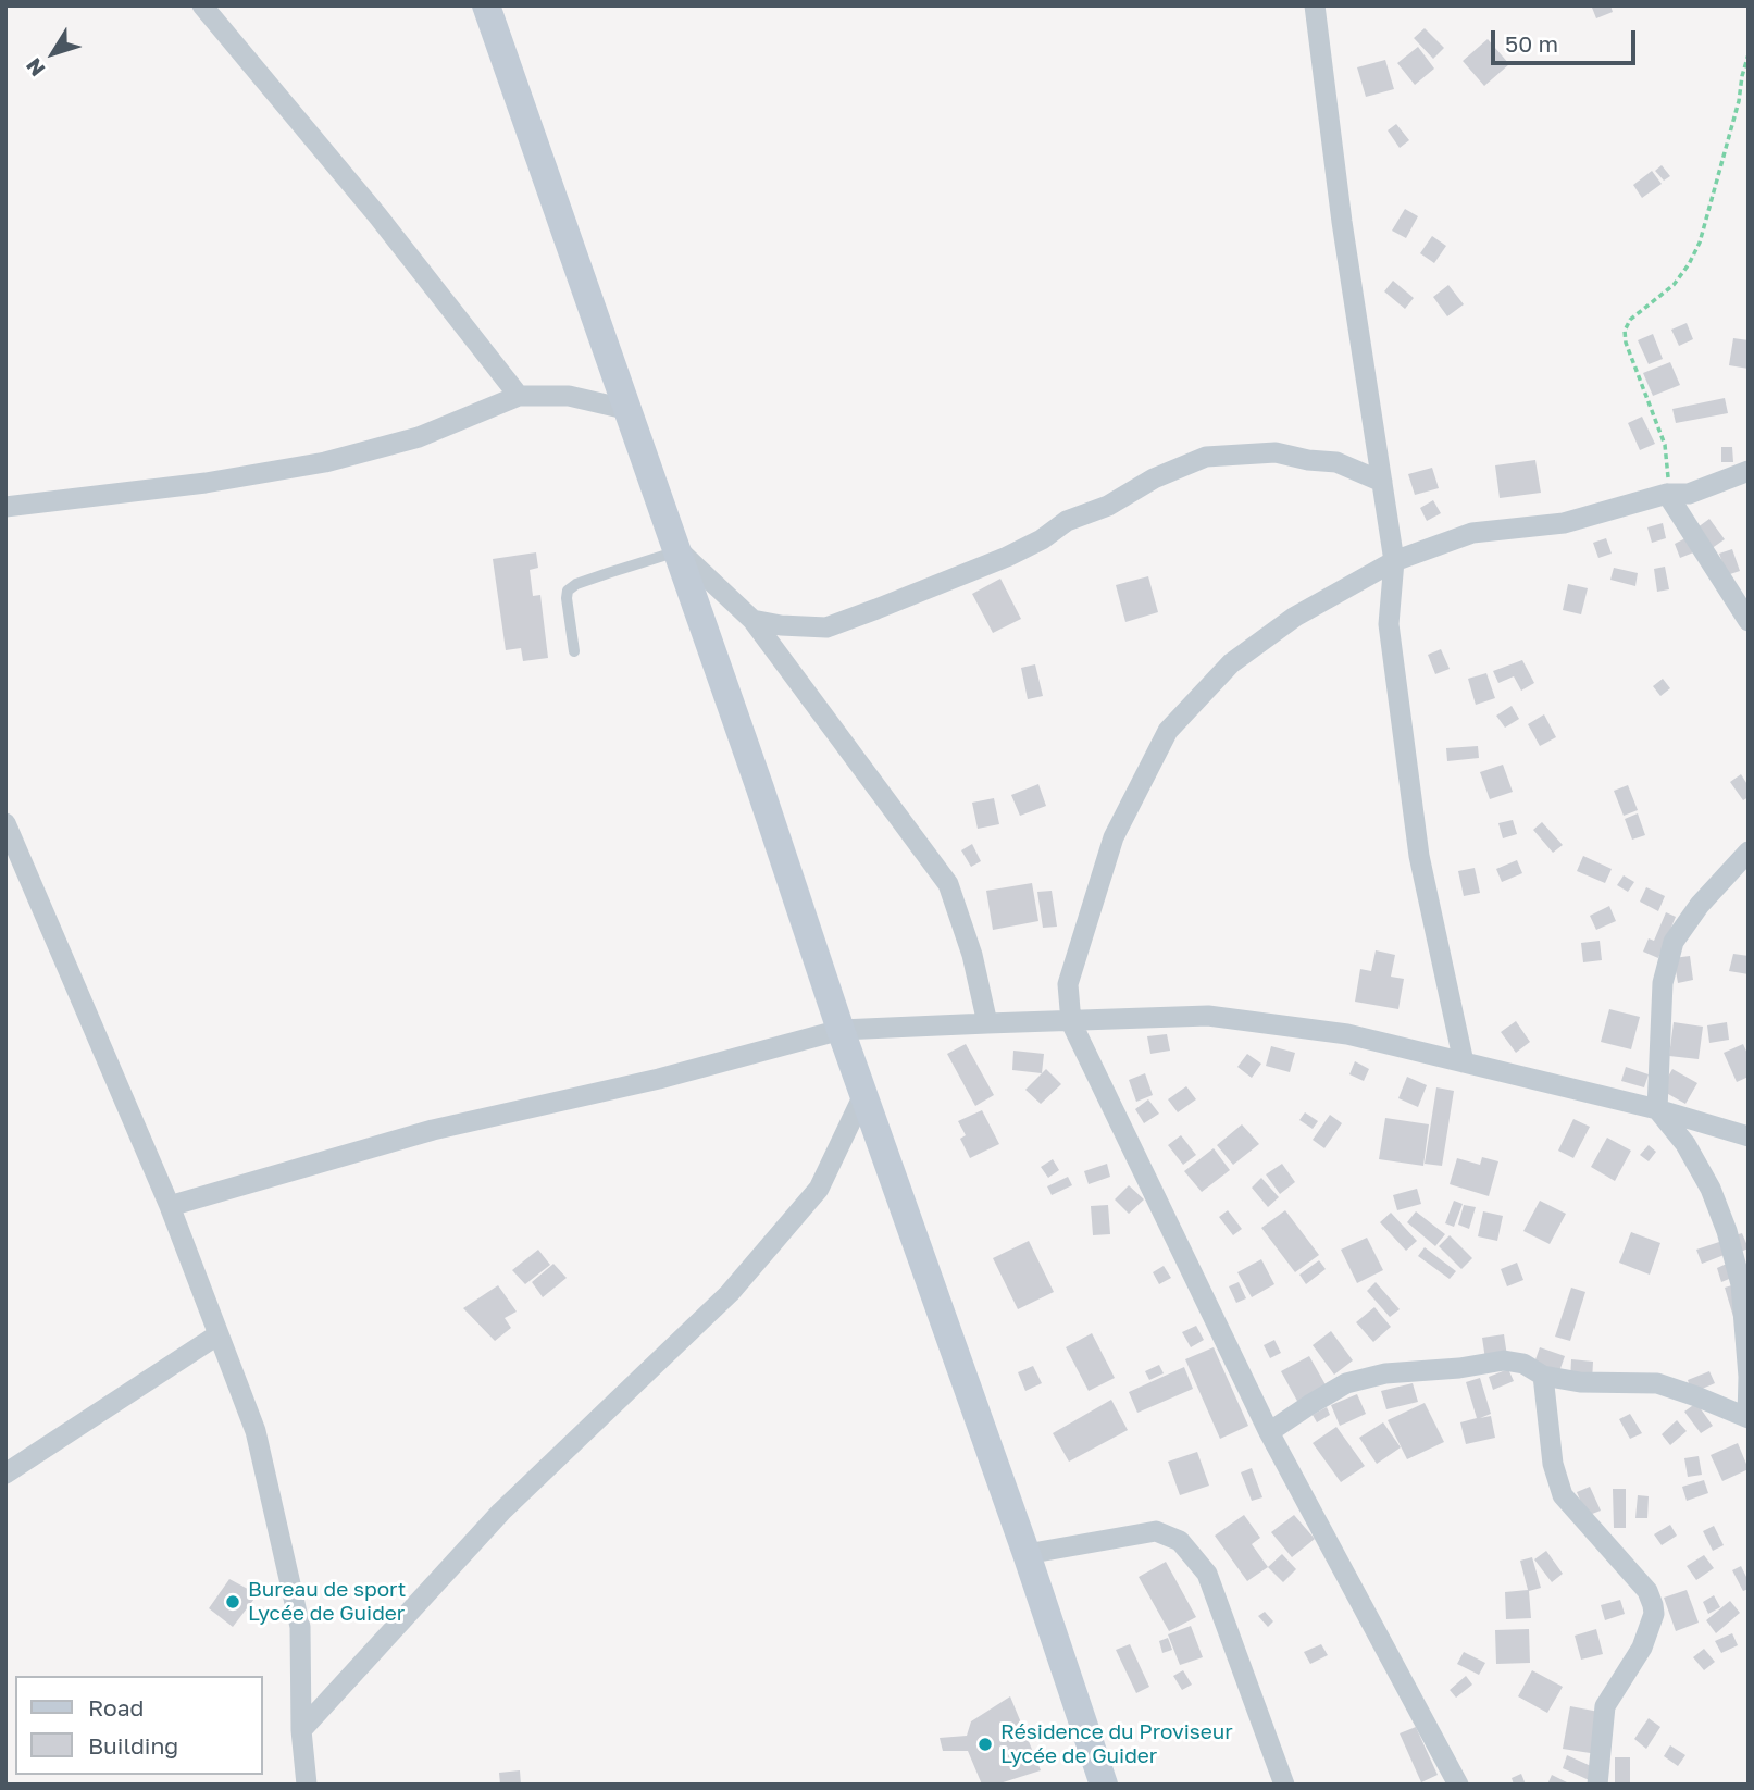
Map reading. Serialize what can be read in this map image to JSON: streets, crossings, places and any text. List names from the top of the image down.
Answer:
{
  "places": ["Bureau de sport Lycée de Guider", "Résidence du Proviseur Lycée de Guider"],
  "legend": ["Road", "Building"],
  "scale_bar": "50 m",
  "north": "bottom left"
}
